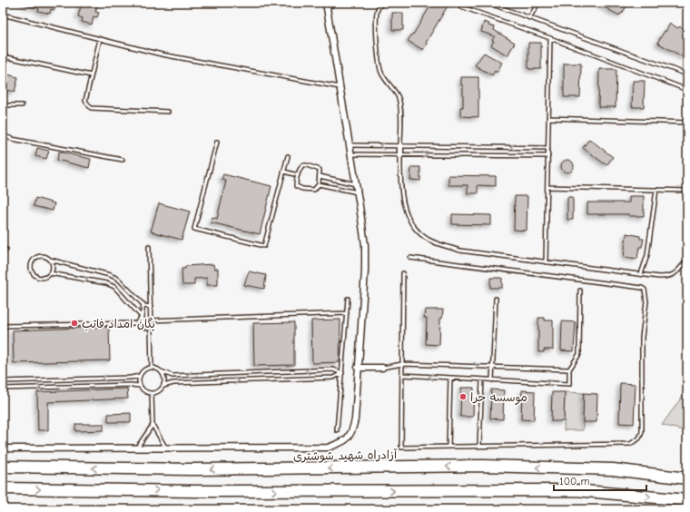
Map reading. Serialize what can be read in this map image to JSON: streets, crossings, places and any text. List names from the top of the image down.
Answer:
{
  "streets": {
    "highway": ["آزادراه شهید شوشتری"]
  },
  "places": ["یگان امداد فاتب", "موسسه حرا"],
  "scale_bar": "100 m"
}
